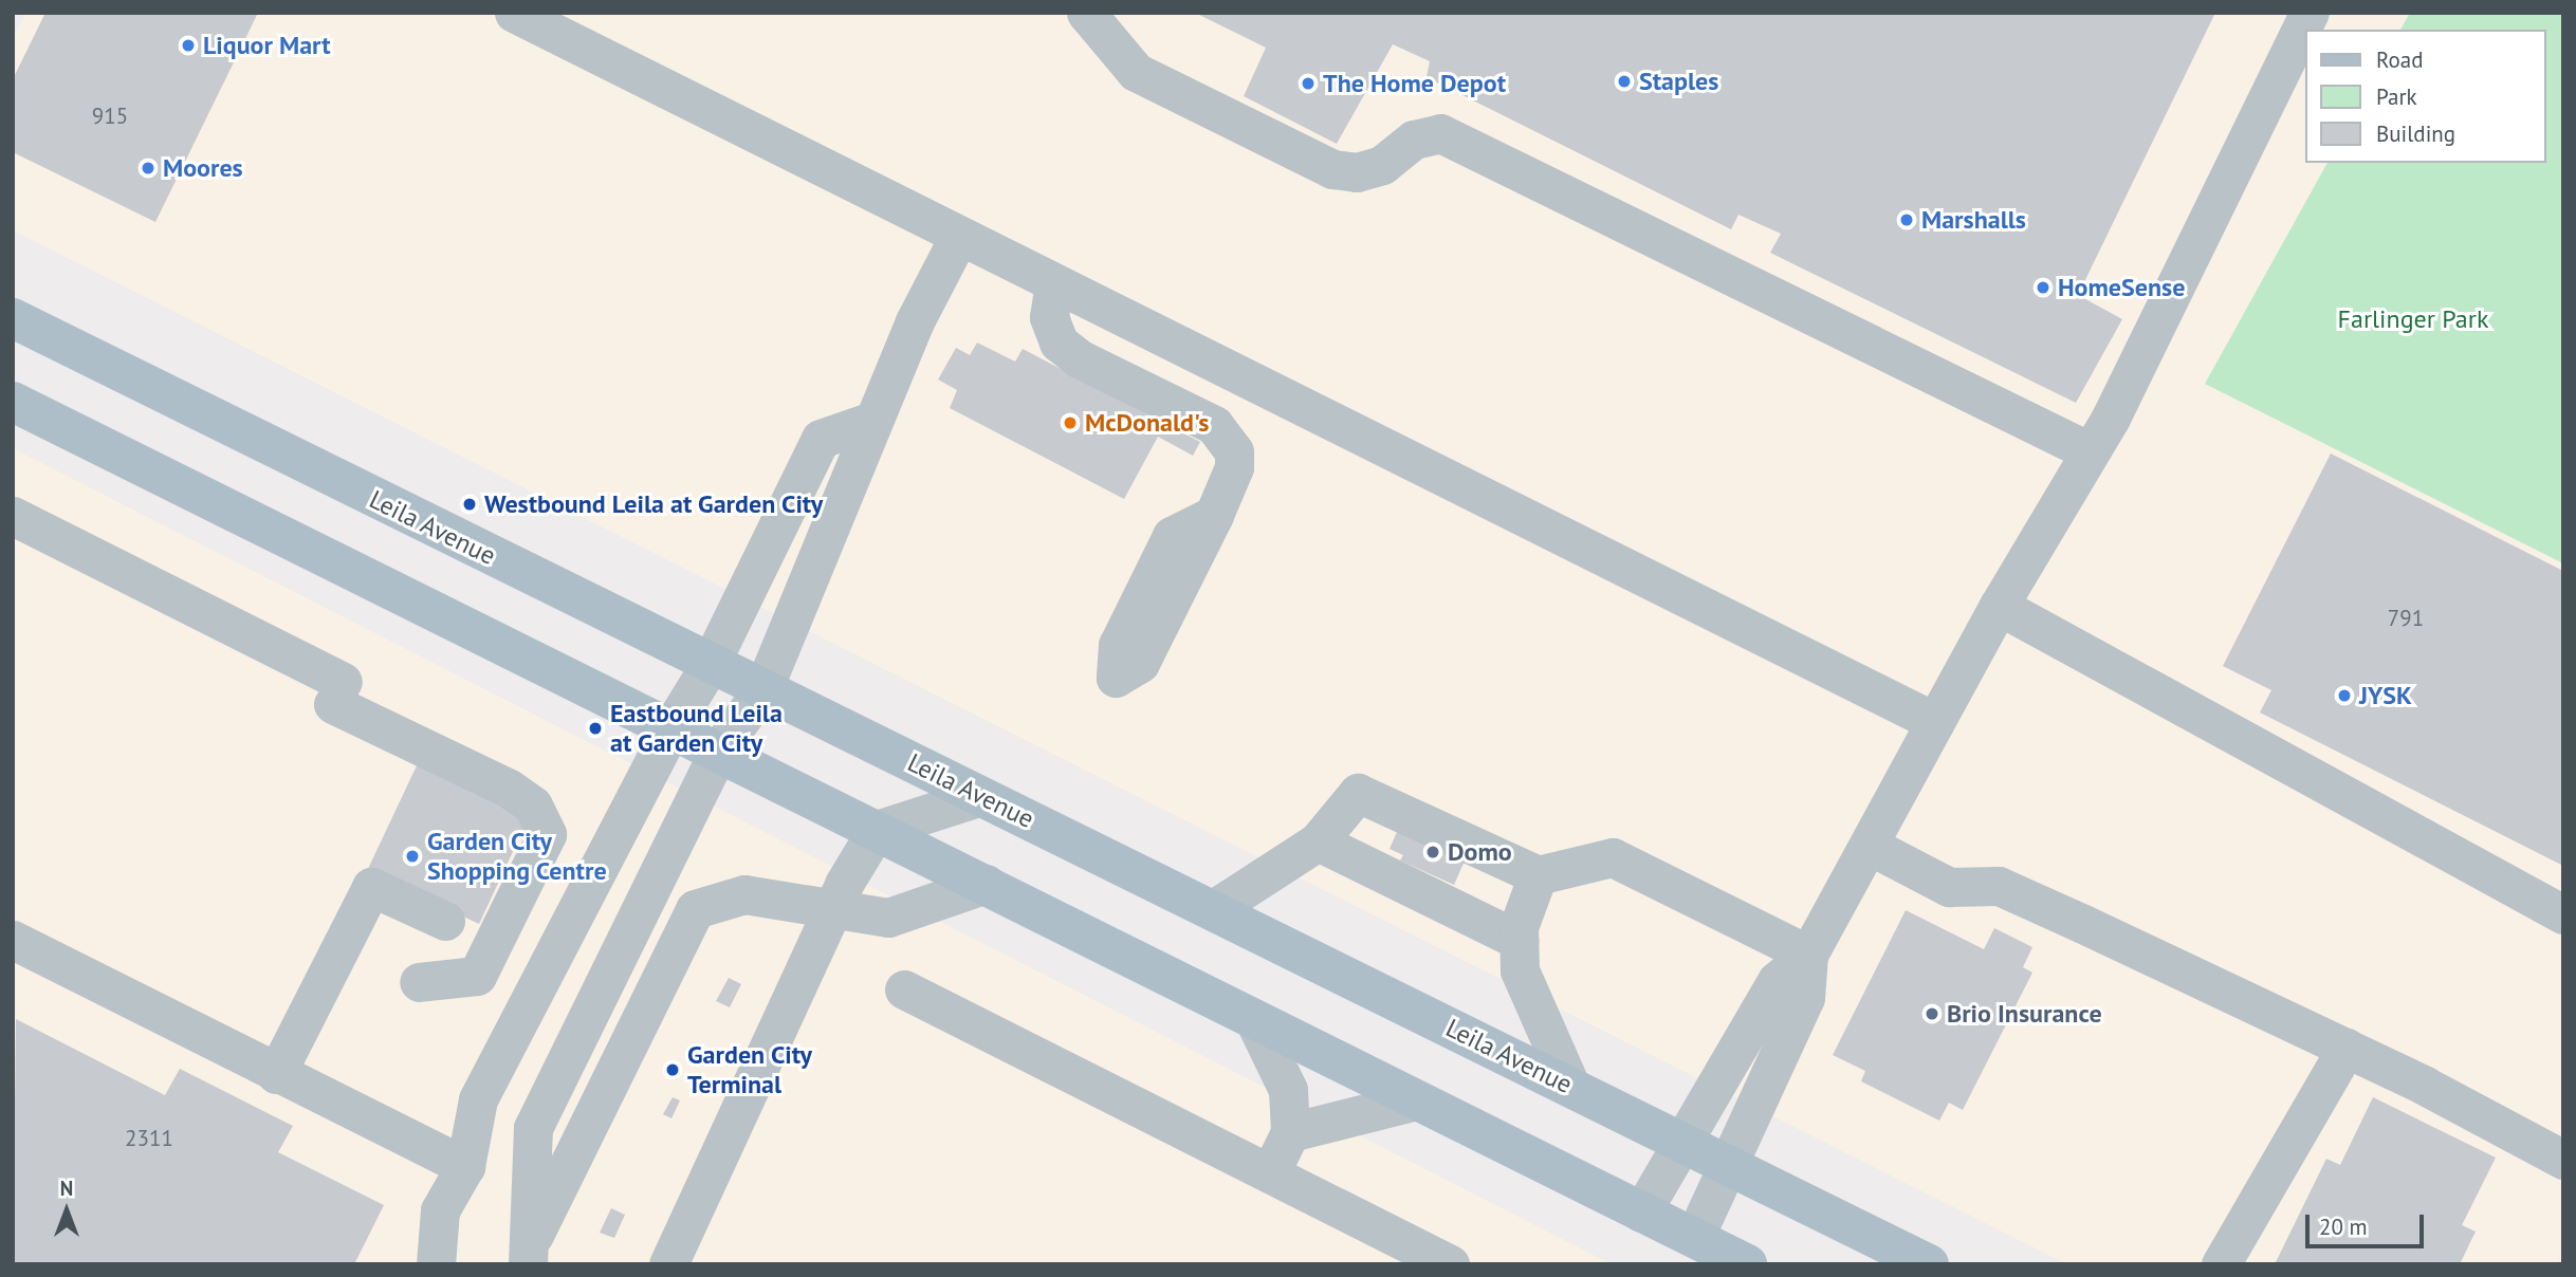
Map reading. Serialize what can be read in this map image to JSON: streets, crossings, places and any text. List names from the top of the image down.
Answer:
{
  "streets": {
    "main road": ["Leila Avenue"]
  },
  "parks": ["Farlinger Park"],
  "places": [
    "Liquor Mart",
    "Staples",
    "The Home Depot",
    "Moores",
    "Marshalls",
    "HomeSense",
    "McDonald's",
    "Westbound Leila at Garden City",
    "JYSK",
    "Eastbound Leila at Garden City",
    "Domo",
    "Garden City Shopping Centre",
    "Brio Insurance",
    "Garden City Terminal"
  ],
  "house_numbers": ["915", "791", "2311"],
  "legend": ["Road", "Park", "Building"],
  "scale_bar": "20 m",
  "north": "top"
}
